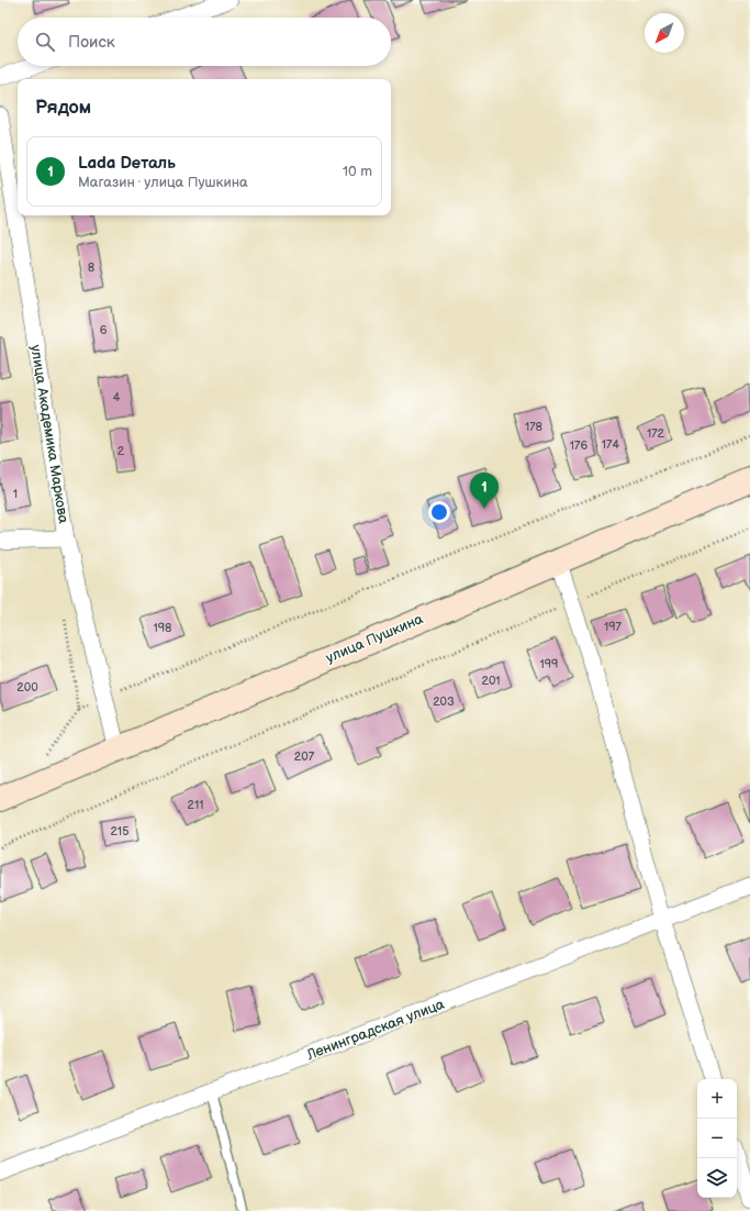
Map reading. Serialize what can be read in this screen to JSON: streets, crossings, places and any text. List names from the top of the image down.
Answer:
{
  "streets": {
    "main road": ["улица Пушкина"],
    "street": ["улица Академика Маркова", "Ленинградская улица"]
  },
  "crossings": [
    ["улица Академика Маркова", "улица Пушкина"]
  ],
  "house_numbers": [
    "8",
    "6",
    "4",
    "178",
    "172",
    "174",
    "176",
    "2",
    "1",
    "197",
    "198",
    "199",
    "201",
    "200",
    "203",
    "207",
    "211",
    "215"
  ],
  "north": "bottom left",
  "page": {
    "search": "Поиск",
    "heading": "Рядом",
    "list": [
      {
        "mark": "1",
        "name": "Lada Dеталь",
        "note": "Магазин · улица Пушкина",
        "value": "10 m"
      }
    ],
    "pins": "1",
    "map_buttons": ["+", "−"]
  }
}
